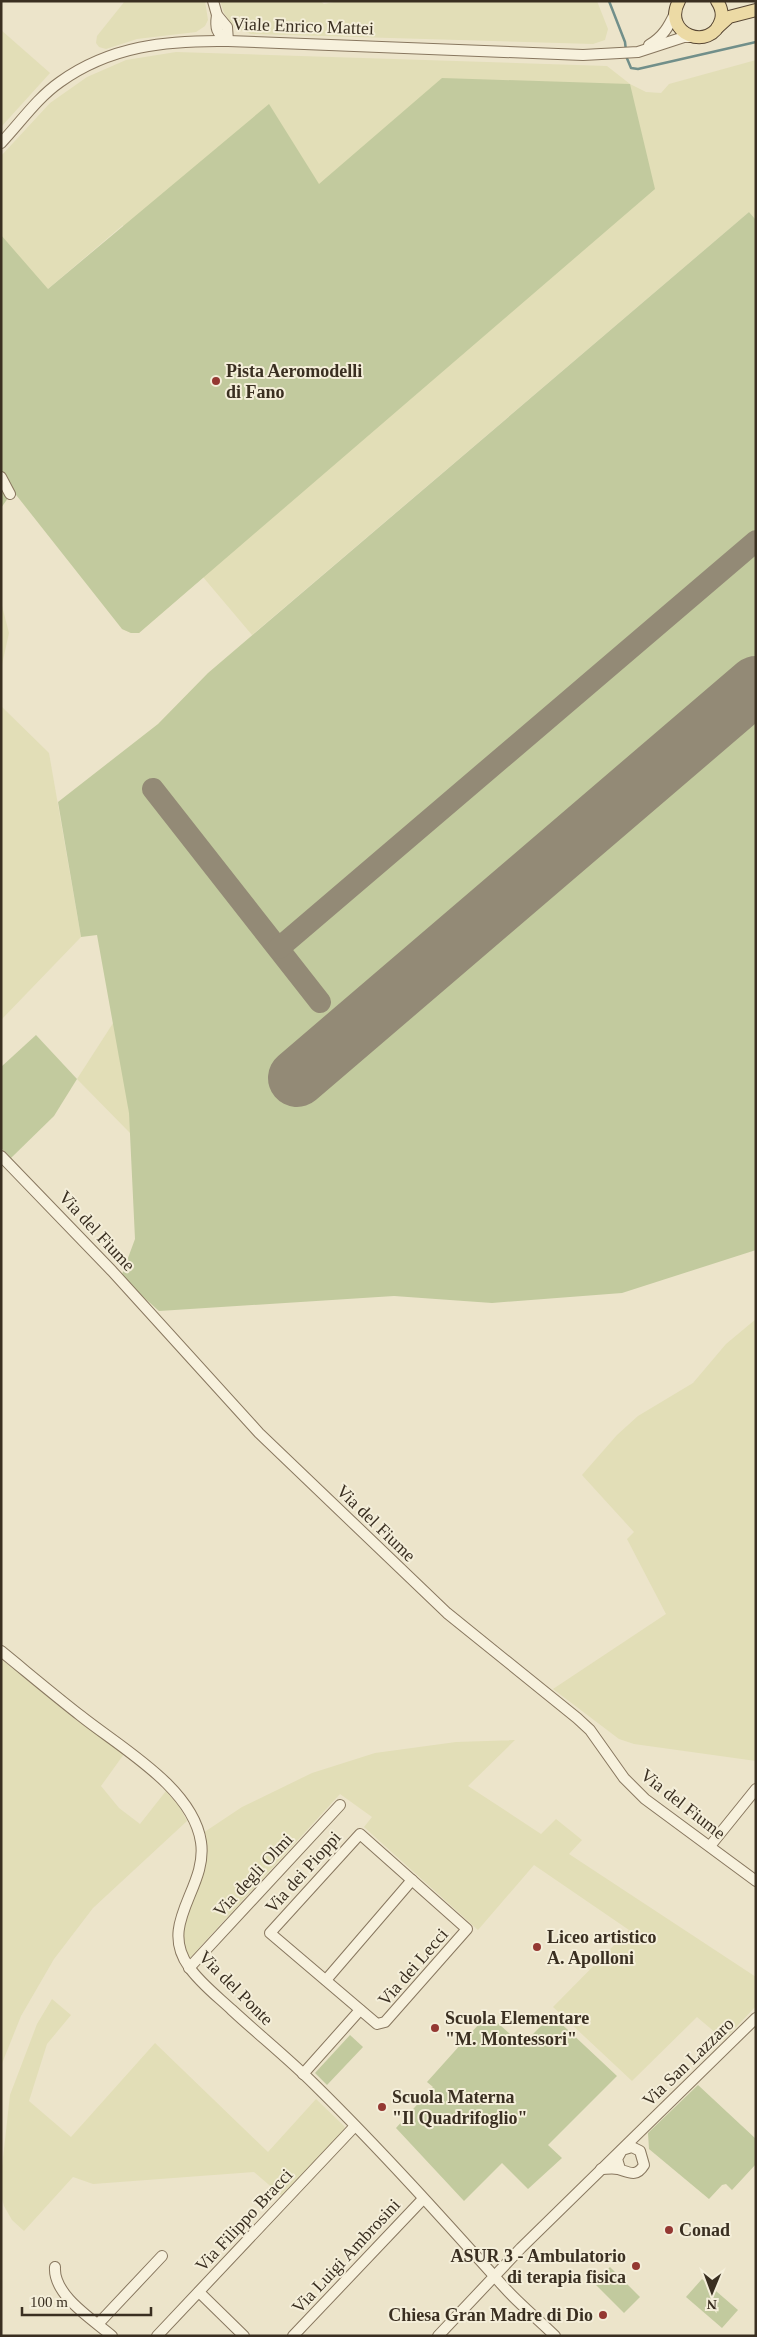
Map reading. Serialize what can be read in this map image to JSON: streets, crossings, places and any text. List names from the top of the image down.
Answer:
{
  "streets": {
    "street": [
      "Viale Enrico Mattei",
      "Via del Fiume",
      "Via dei Pioppi",
      "Via degli Olmi",
      "Via dei Lecci",
      "Via del Ponte",
      "Via San Lazzaro",
      "Via Filippo Bracci",
      "Via Luigi Ambrosini"
    ]
  },
  "crossings": [
    ["Via dei Pioppi", "Via dei Lecci"],
    ["Via degli Olmi", "Via del Ponte"],
    ["Via del Ponte", "Via San Lazzaro"],
    ["Via del Ponte", "Via Filippo Bracci"],
    ["Via del Ponte", "Via Luigi Ambrosini"]
  ],
  "places": [
    "Pista Aeromodelli di Fano",
    "Liceo artistico A. Apolloni",
    "Scuola Elementare \"M. Montessori\"",
    "Scuola Materna \"Il Quadrifoglio\"",
    "Conad",
    "ASUR 3 - Ambulatorio di terapia fisica",
    "Chiesa Gran Madre di Dio"
  ],
  "scale_bar": "100 m",
  "north": "bottom"
}
